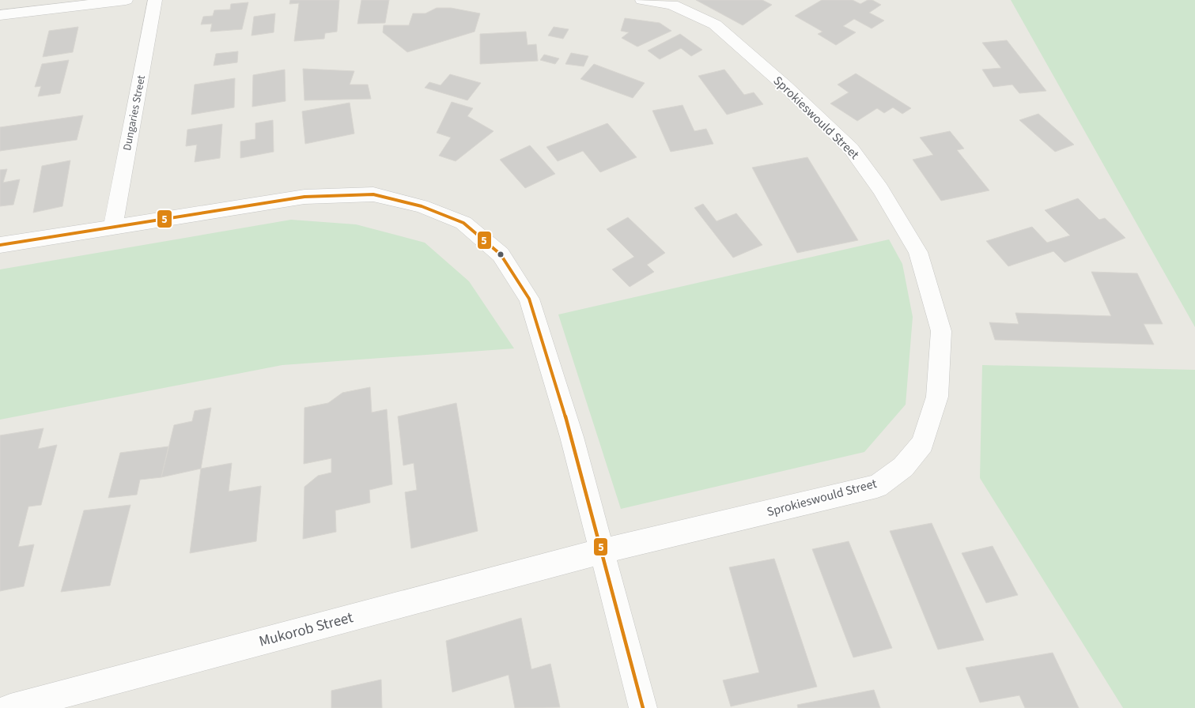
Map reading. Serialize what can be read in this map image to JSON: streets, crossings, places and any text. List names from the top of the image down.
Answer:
{
  "streets": {
    "street": ["Dungaries Street", "Sprokieswould Street", "Mukorob Street"]
  },
  "crossings": [
    ["Sprokieswould Street", "Mukorob Street"]
  ],
  "lines": ["transit line 5"]
}
